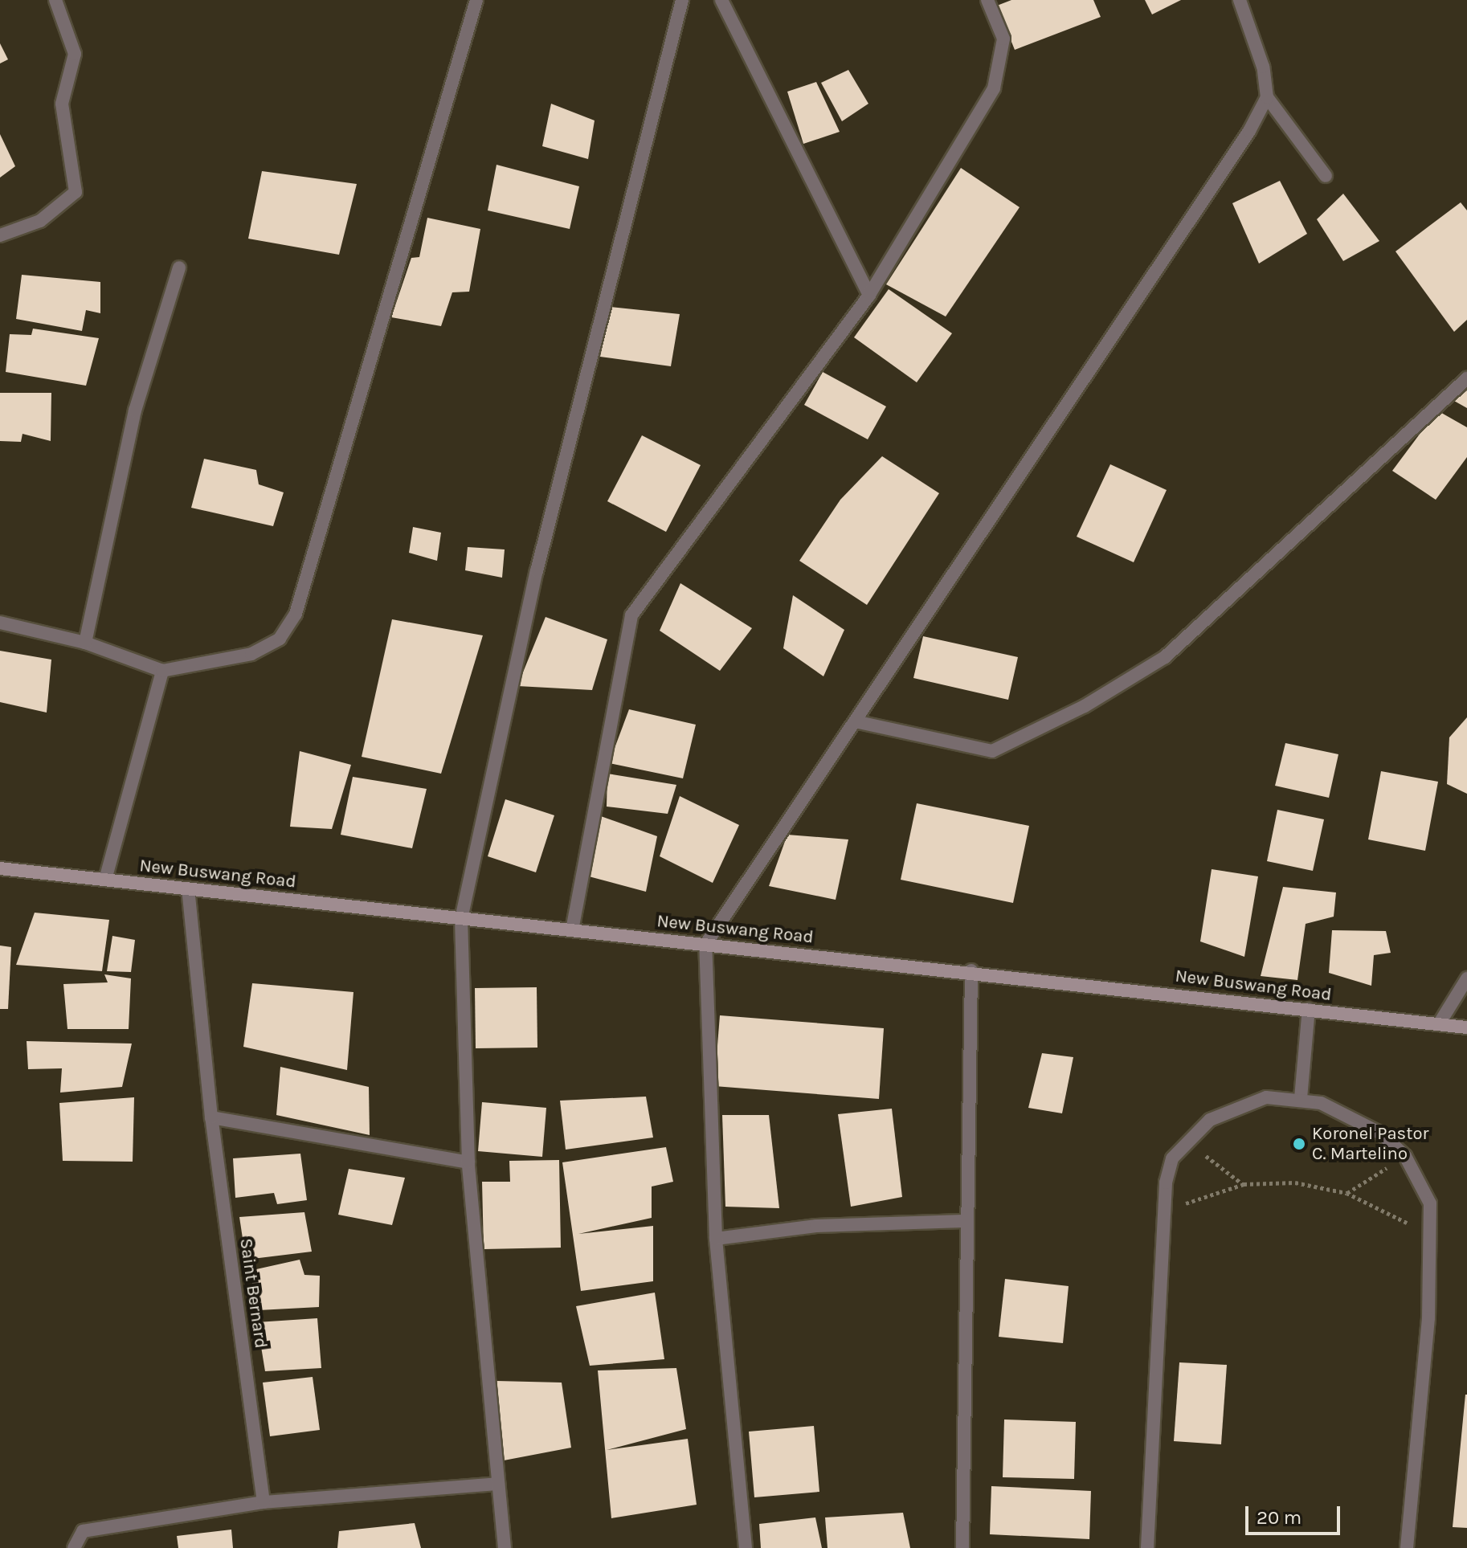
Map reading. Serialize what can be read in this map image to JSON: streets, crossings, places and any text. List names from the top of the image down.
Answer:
{
  "streets": {
    "street": ["New Buswang Road", "Saint Bernard"]
  },
  "crossings": [
    ["New Buswang Road", "Saint Bernard"]
  ],
  "places": ["Koronel Pastor C. Martelino"],
  "scale_bar": "20 m"
}
